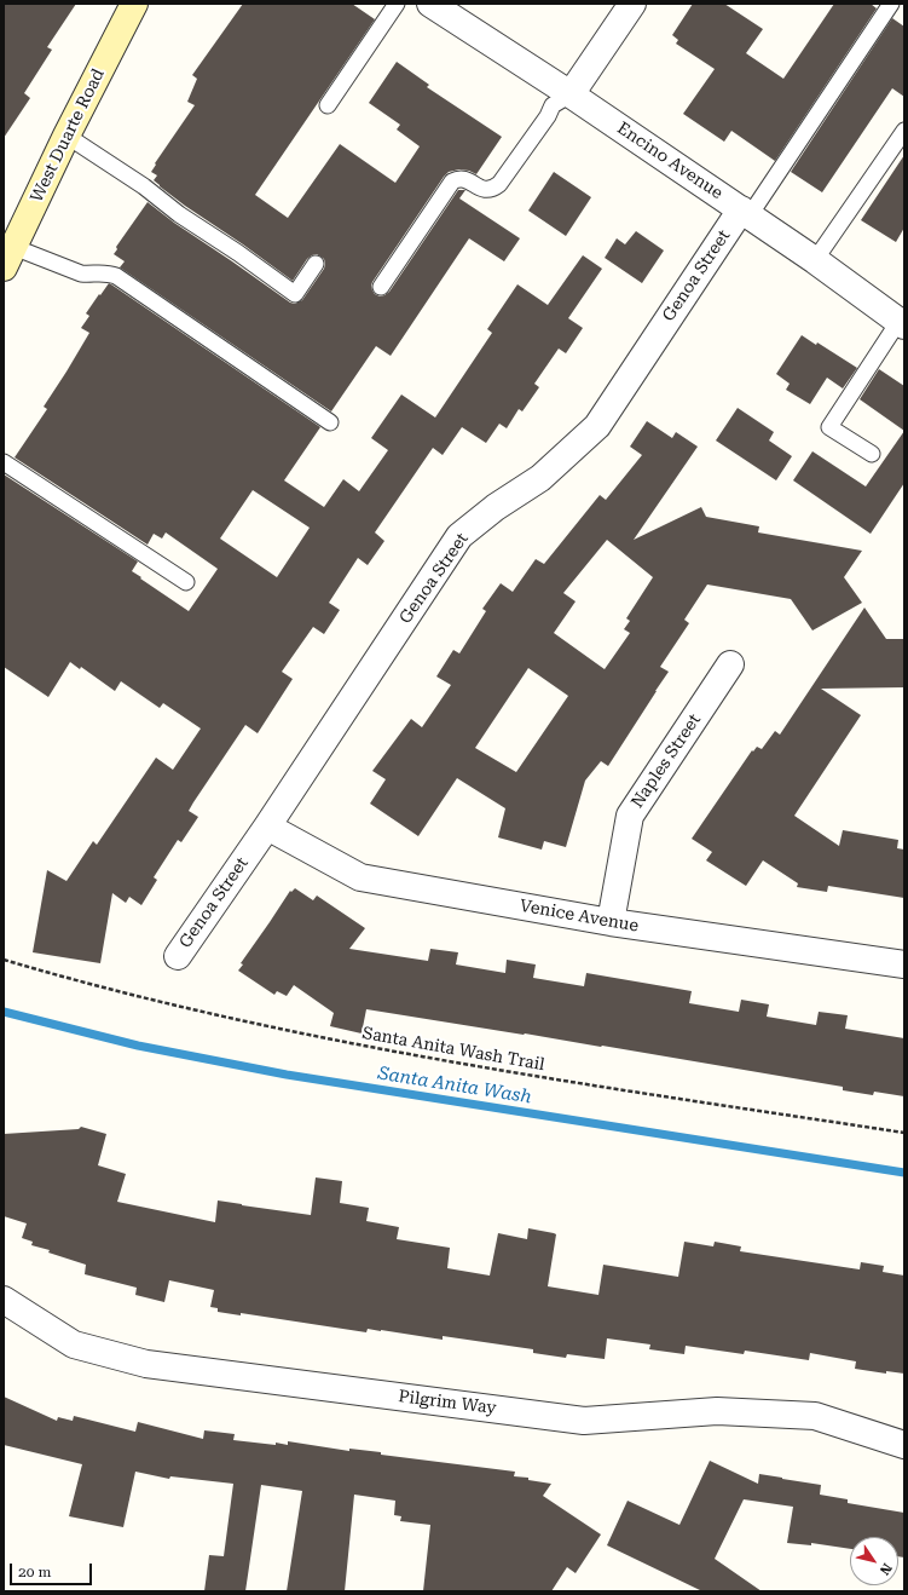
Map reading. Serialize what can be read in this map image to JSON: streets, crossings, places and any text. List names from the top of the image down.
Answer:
{
  "streets": {
    "main road": ["West Duarte Road"],
    "street": [
      "Encino Avenue",
      "Genoa Street",
      "Naples Street",
      "Venice Avenue",
      "Pilgrim Way"
    ],
    "path": ["Santa Anita Wash Trail"]
  },
  "crossings": [
    ["Encino Avenue", "Genoa Street"],
    ["Genoa Street", "Venice Avenue"],
    ["Naples Street", "Venice Avenue"]
  ],
  "water": ["Santa Anita Wash"],
  "scale_bar": "20 m",
  "north": "bottom right"
}
